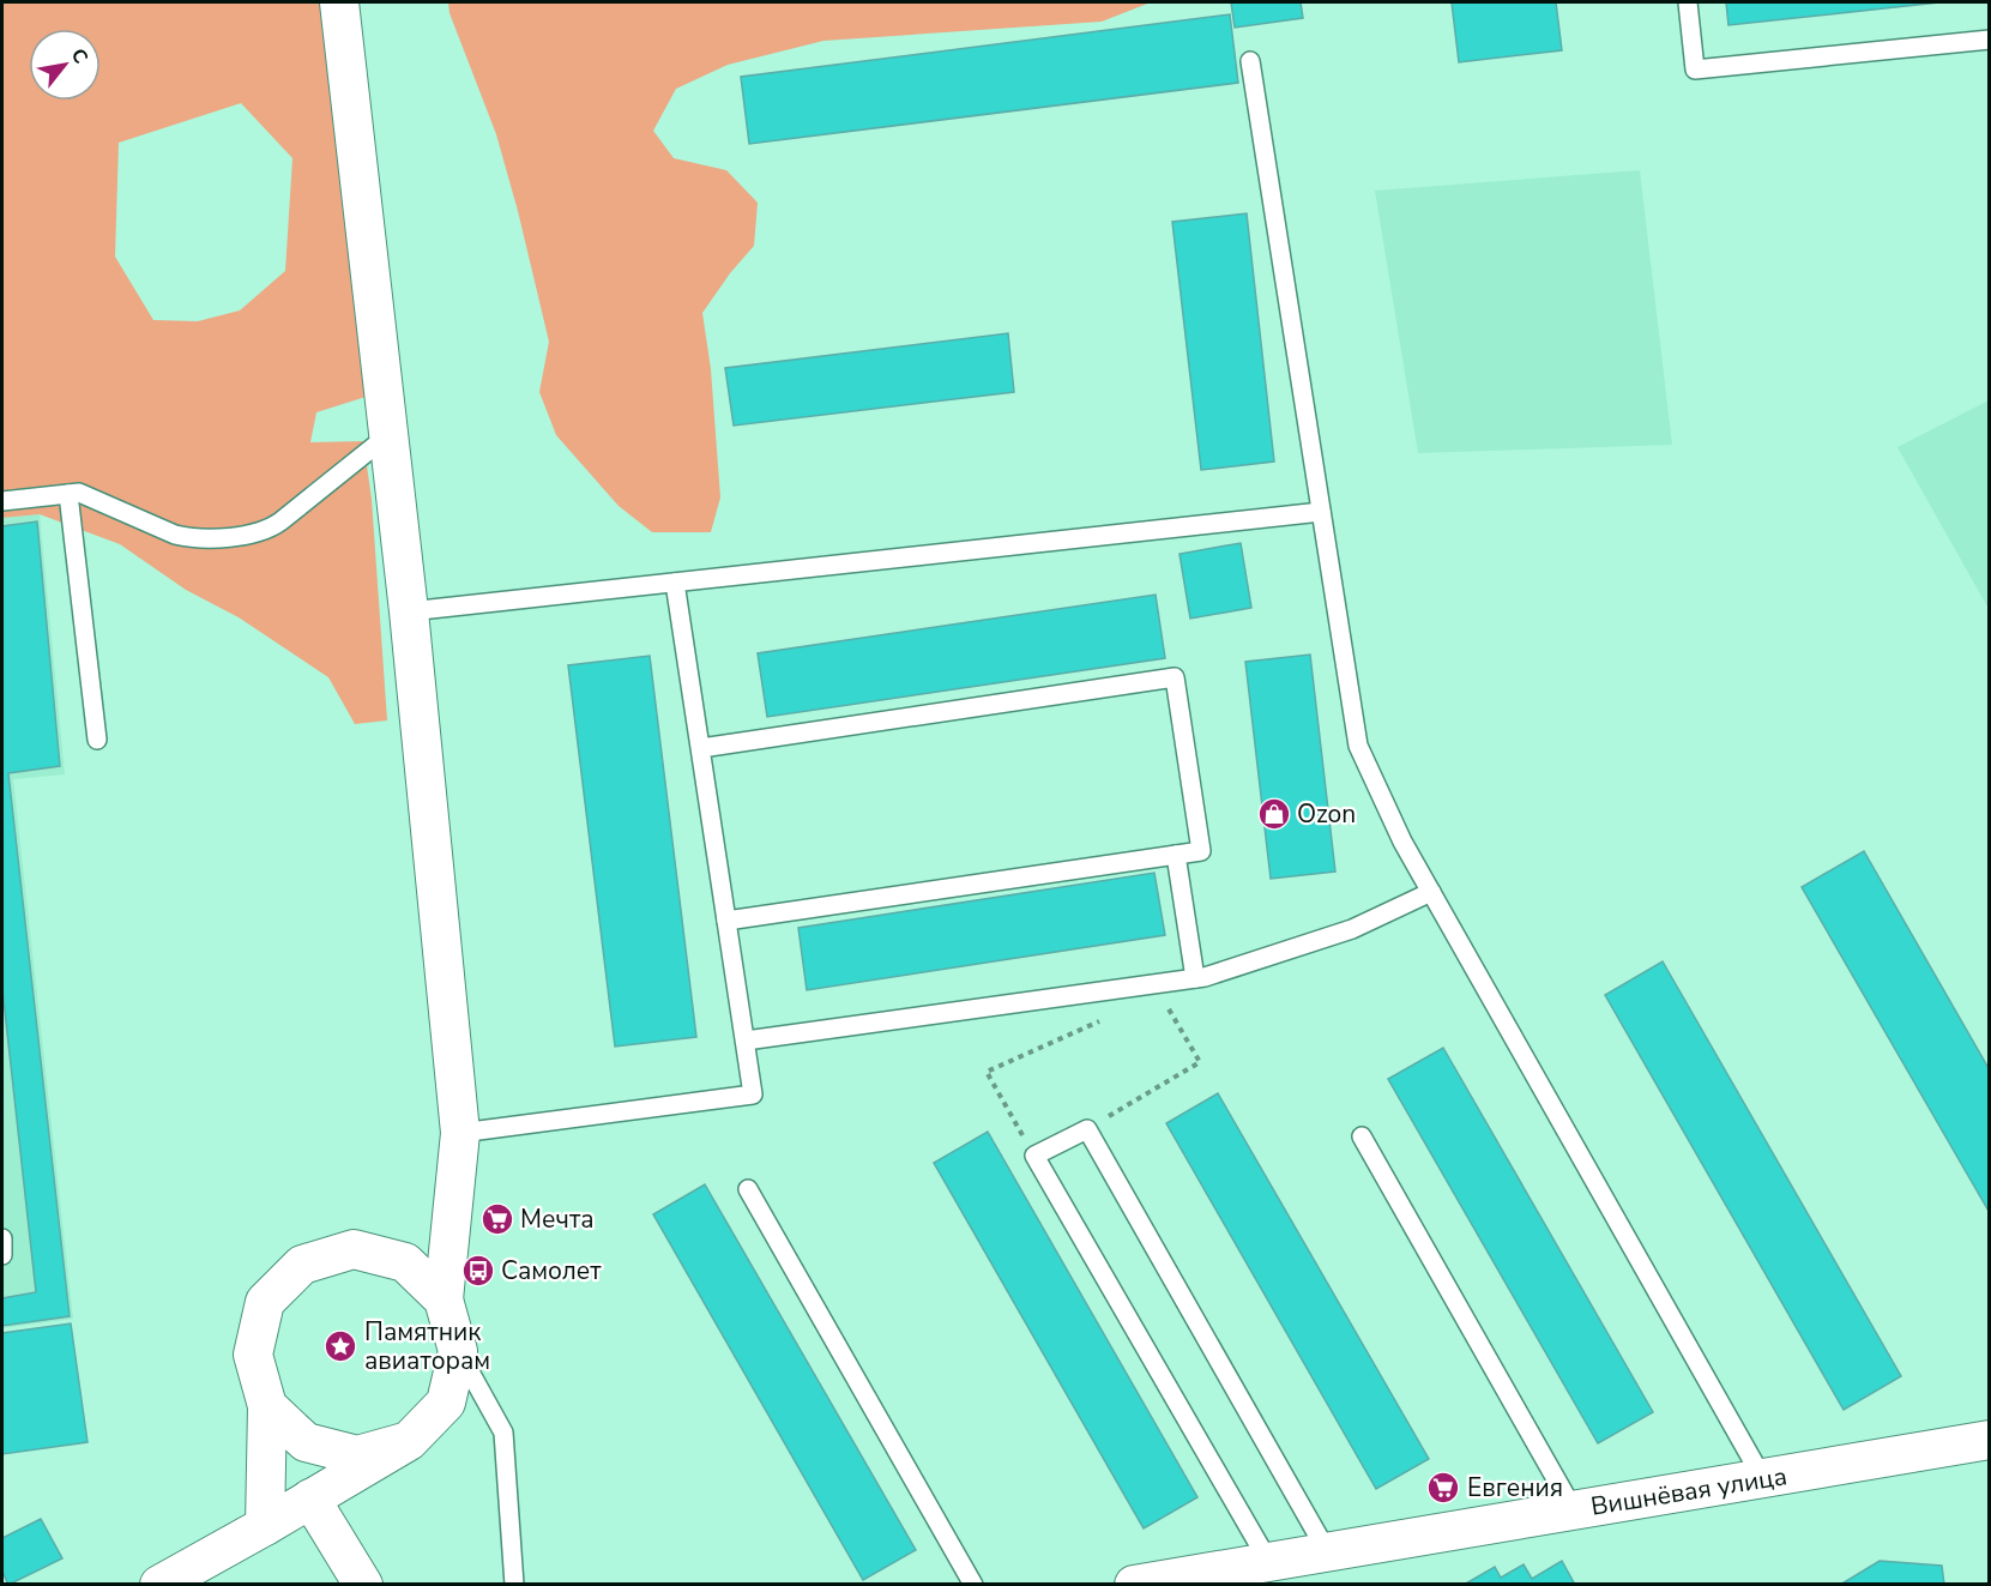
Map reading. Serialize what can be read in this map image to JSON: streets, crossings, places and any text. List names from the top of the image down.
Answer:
{
  "streets": {
    "street": ["Вишнёвая улица"]
  },
  "places": {
    "shop": ["Ozon"],
    "supermarket": ["Мечта", "Евгения"],
    "bus stop": ["Самолет"],
    "place": ["Памятник авиаторам"]
  },
  "north": "top right"
}
